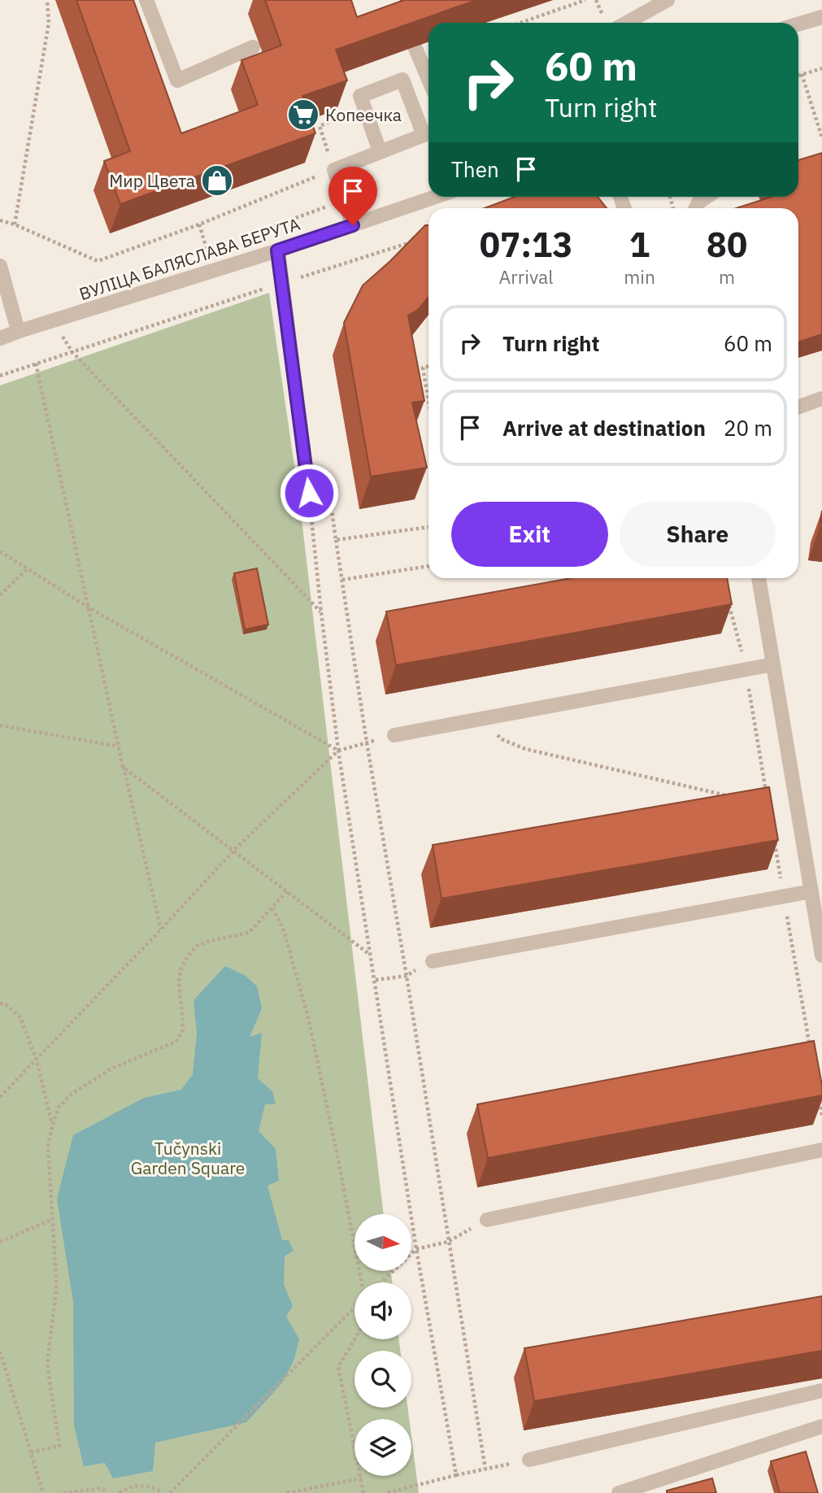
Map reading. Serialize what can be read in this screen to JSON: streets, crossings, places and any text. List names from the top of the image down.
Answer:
{
  "streets": {
    "street": ["ВУЛІЦА БАЛЯСЛАВА БЕРУТА"]
  },
  "parks": ["Tučynski Garden Square"],
  "places": {
    "supermarket": ["Копеечка"],
    "shop": ["Мир Цвета"]
  },
  "north": "right",
  "page": {
    "turn": ["60 m", "Turn right"],
    "then": "Then",
    "eta": [
      "07:13",
      "Arrival",
      "1",
      "min",
      "80",
      "m"
    ],
    "list": [
      {
        "name": "Turn right",
        "value": "60 m"
      },
      {
        "name": "Arrive at destination",
        "value": "20 m"
      }
    ],
    "buttons": ["Exit", "Share"]
  }
}
